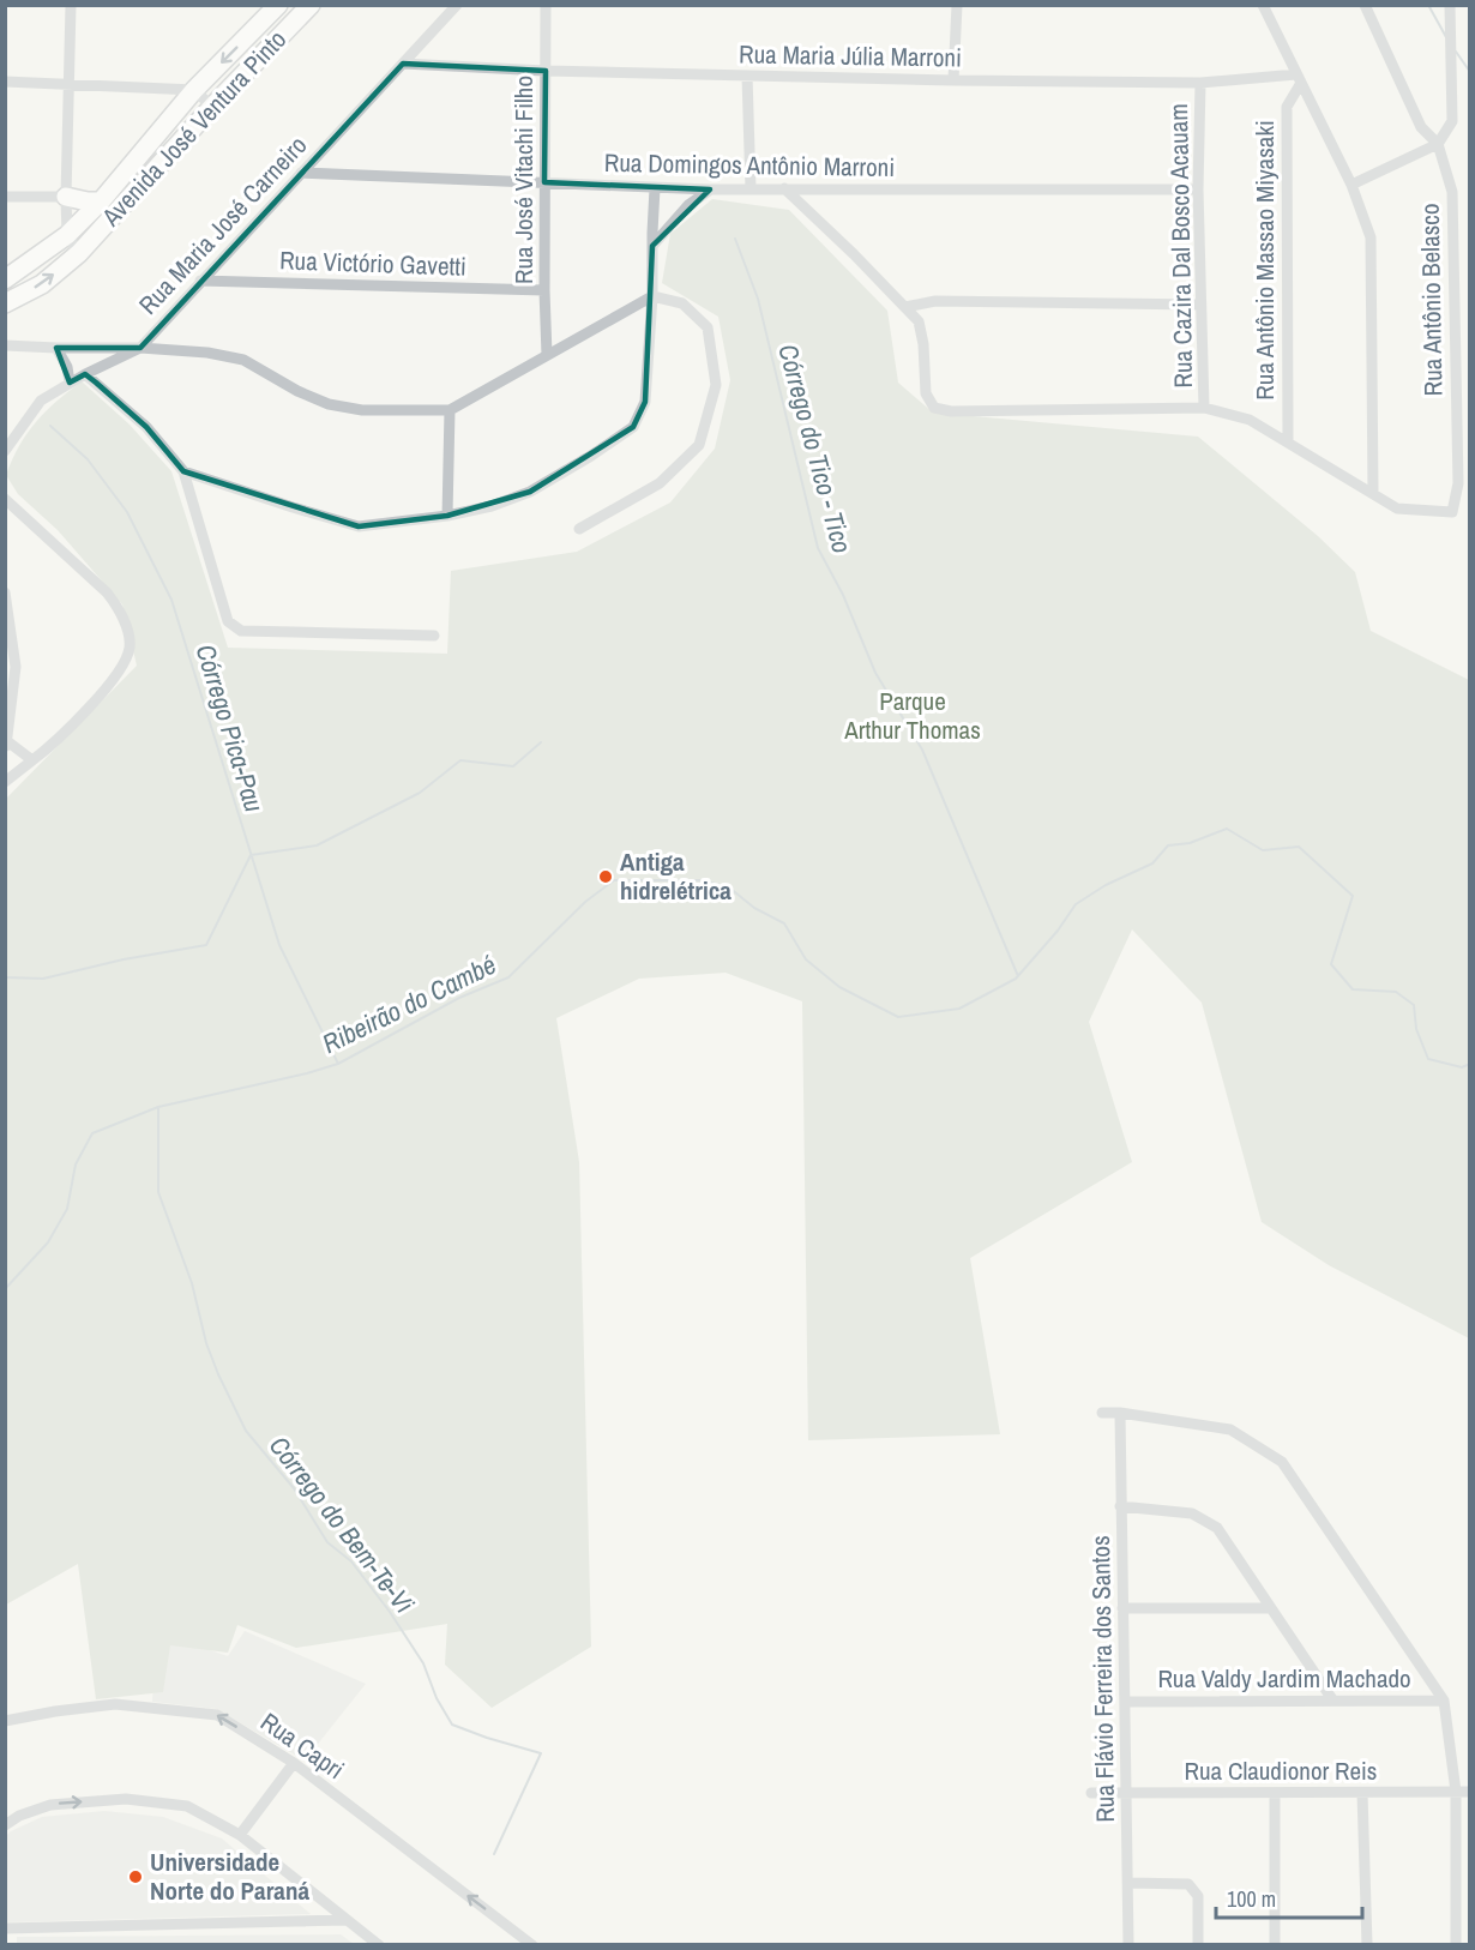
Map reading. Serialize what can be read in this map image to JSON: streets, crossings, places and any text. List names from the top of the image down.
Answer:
{
  "streets": {
    "main road": ["Avenida José Ventura Pinto"],
    "street": [
      "Rua Maria Júlia Marroni",
      "Rua Domingos Antônio Marroni",
      "Rua José Vitachi Filho",
      "Rua Maria José Carneiro",
      "Rua Cazira Dal Bosco Acauam",
      "Rua Antônio Massao Miyasaki",
      "Rua Victório Gavetti",
      "Rua Antônio Belasco",
      "Rua Flávio Ferreira dos Santos",
      "Rua Valdy Jardim Machado",
      "Rua Capri",
      "Rua Claudionor Reis"
    ]
  },
  "crossings": [
    ["Rua Maria Júlia Marroni", "Rua José Vitachi Filho"],
    ["Rua Maria Júlia Marroni", "Rua Maria José Carneiro"],
    ["Rua Maria Júlia Marroni", "Rua Cazira Dal Bosco Acauam"],
    ["Rua Maria Júlia Marroni", "Rua Antônio Massao Miyasaki"],
    ["Rua Domingos Antônio Marroni", "Rua José Vitachi Filho"],
    ["Rua Domingos Antônio Marroni", "Rua Maria José Carneiro"],
    ["Rua Domingos Antônio Marroni", "Rua Cazira Dal Bosco Acauam"],
    ["Rua José Vitachi Filho", "Rua Victório Gavetti"],
    ["Rua Maria José Carneiro", "Rua Victório Gavetti"],
    ["Rua Flávio Ferreira dos Santos", "Rua Valdy Jardim Machado"],
    ["Rua Flávio Ferreira dos Santos", "Rua Claudionor Reis"]
  ],
  "water": [
    "Córrego do Tico - Tico",
    "Córrego Pica-Pau",
    "Ribeirão do Cambé",
    "Córrego do Bem-Te-Vi"
  ],
  "parks": ["Parque Arthur Thomas"],
  "places": ["Antiga hidrelétrica", "Universidade Norte do Paraná"],
  "scale_bar": "100 m"
}
